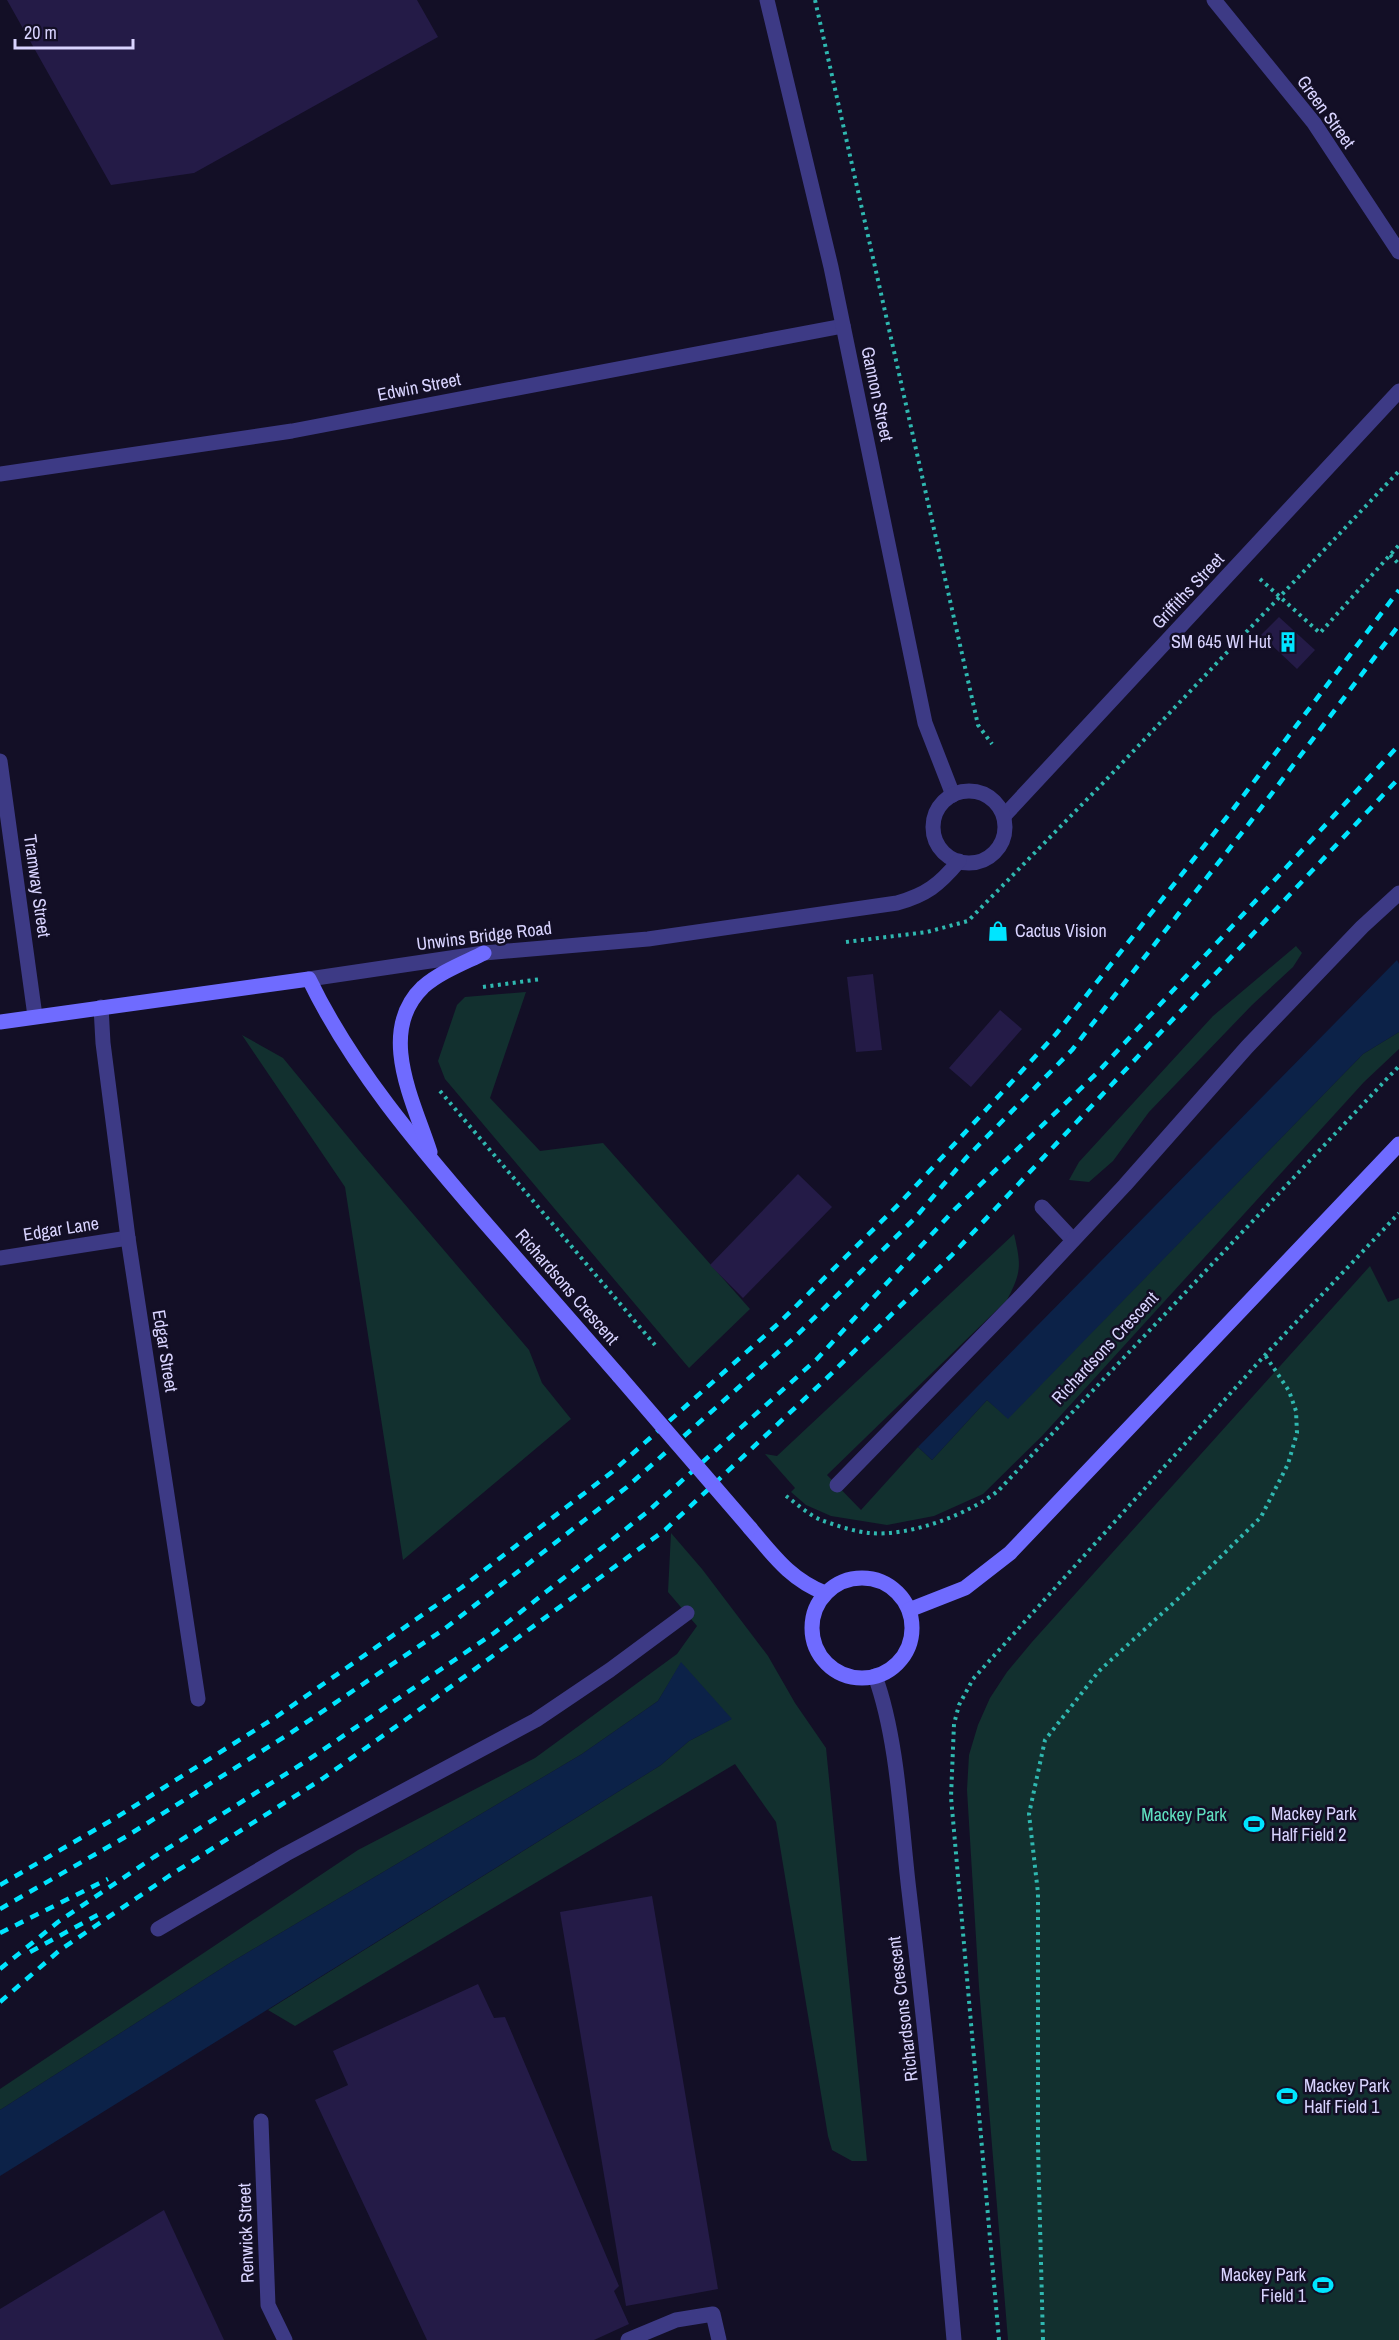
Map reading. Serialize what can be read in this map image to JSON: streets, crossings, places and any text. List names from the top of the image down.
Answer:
{
  "streets": {
    "main road": ["Unwins Bridge Road", "Richardsons Crescent"],
    "street": [
      "Green Street",
      "Edwin Street",
      "Gannon Street",
      "Griffiths Street",
      "Tramway Street",
      "Edgar Lane",
      "Edgar Street",
      "Renwick Street"
    ]
  },
  "crossings": [
    ["Edwin Street", "Gannon Street"],
    ["Gannon Street", "Griffiths Street"],
    ["Gannon Street", "Unwins Bridge Road"],
    ["Griffiths Street", "Unwins Bridge Road"],
    ["Tramway Street", "Unwins Bridge Road"],
    ["Unwins Bridge Road", "Richardsons Crescent"],
    ["Unwins Bridge Road", "Edgar Street"],
    ["Edgar Lane", "Edgar Street"]
  ],
  "parks": ["Mackey Park"],
  "places": {
    "building": ["SM 645 WI Hut"],
    "shop": ["Cactus Vision"],
    "sports": ["Mackey Park Half Field 2", "Mackey Park Half Field 1", "Mackey Park Field 1"]
  },
  "scale_bar": "20 m"
}
